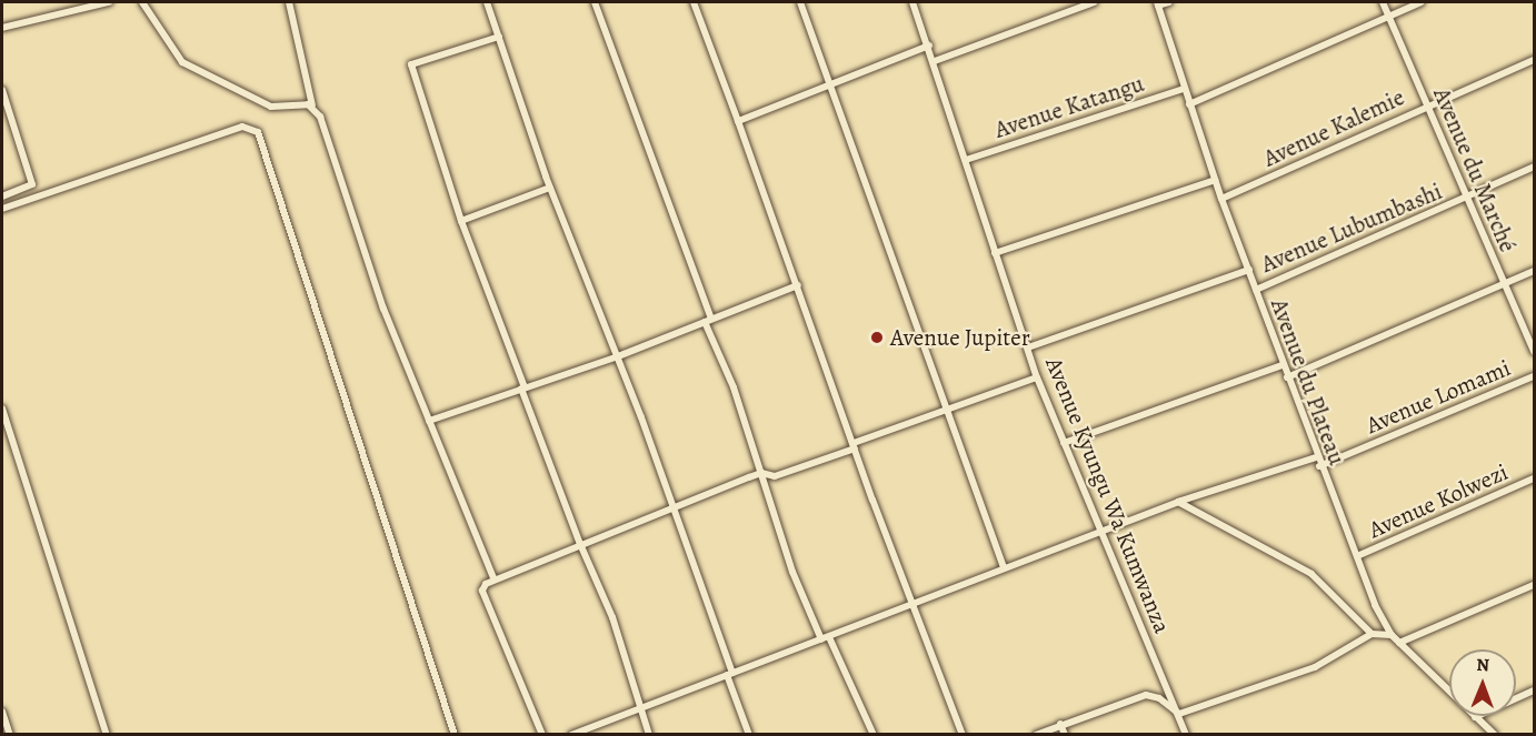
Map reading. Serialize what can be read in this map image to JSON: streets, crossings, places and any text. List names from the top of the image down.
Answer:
{
  "streets": {
    "street": [
      "Avenue Katangu",
      "Avenue Kalemie",
      "Avenue du Marché",
      "Avenue Lubumbashi",
      "Avenue du Plateau",
      "Avenue Lomami",
      "Avenue Kyungu Wa Kumwanza",
      "Avenue Kolwezi"
    ]
  },
  "crossings": [
    ["Avenue Katangu", "Avenue du Plateau"],
    ["Avenue Katangu", "Avenue Kyungu Wa Kumwanza"],
    ["Avenue Kalemie", "Avenue du Marché"],
    ["Avenue Kalemie", "Avenue du Plateau"],
    ["Avenue du Marché", "Avenue Lubumbashi"],
    ["Avenue Lubumbashi", "Avenue du Plateau"],
    ["Avenue Lubumbashi", "Avenue Kyungu Wa Kumwanza"],
    ["Avenue du Plateau", "Avenue Lomami"],
    ["Avenue du Plateau", "Avenue Kolwezi"]
  ],
  "places": ["Avenue Jupiter"],
  "north": "top"
}
